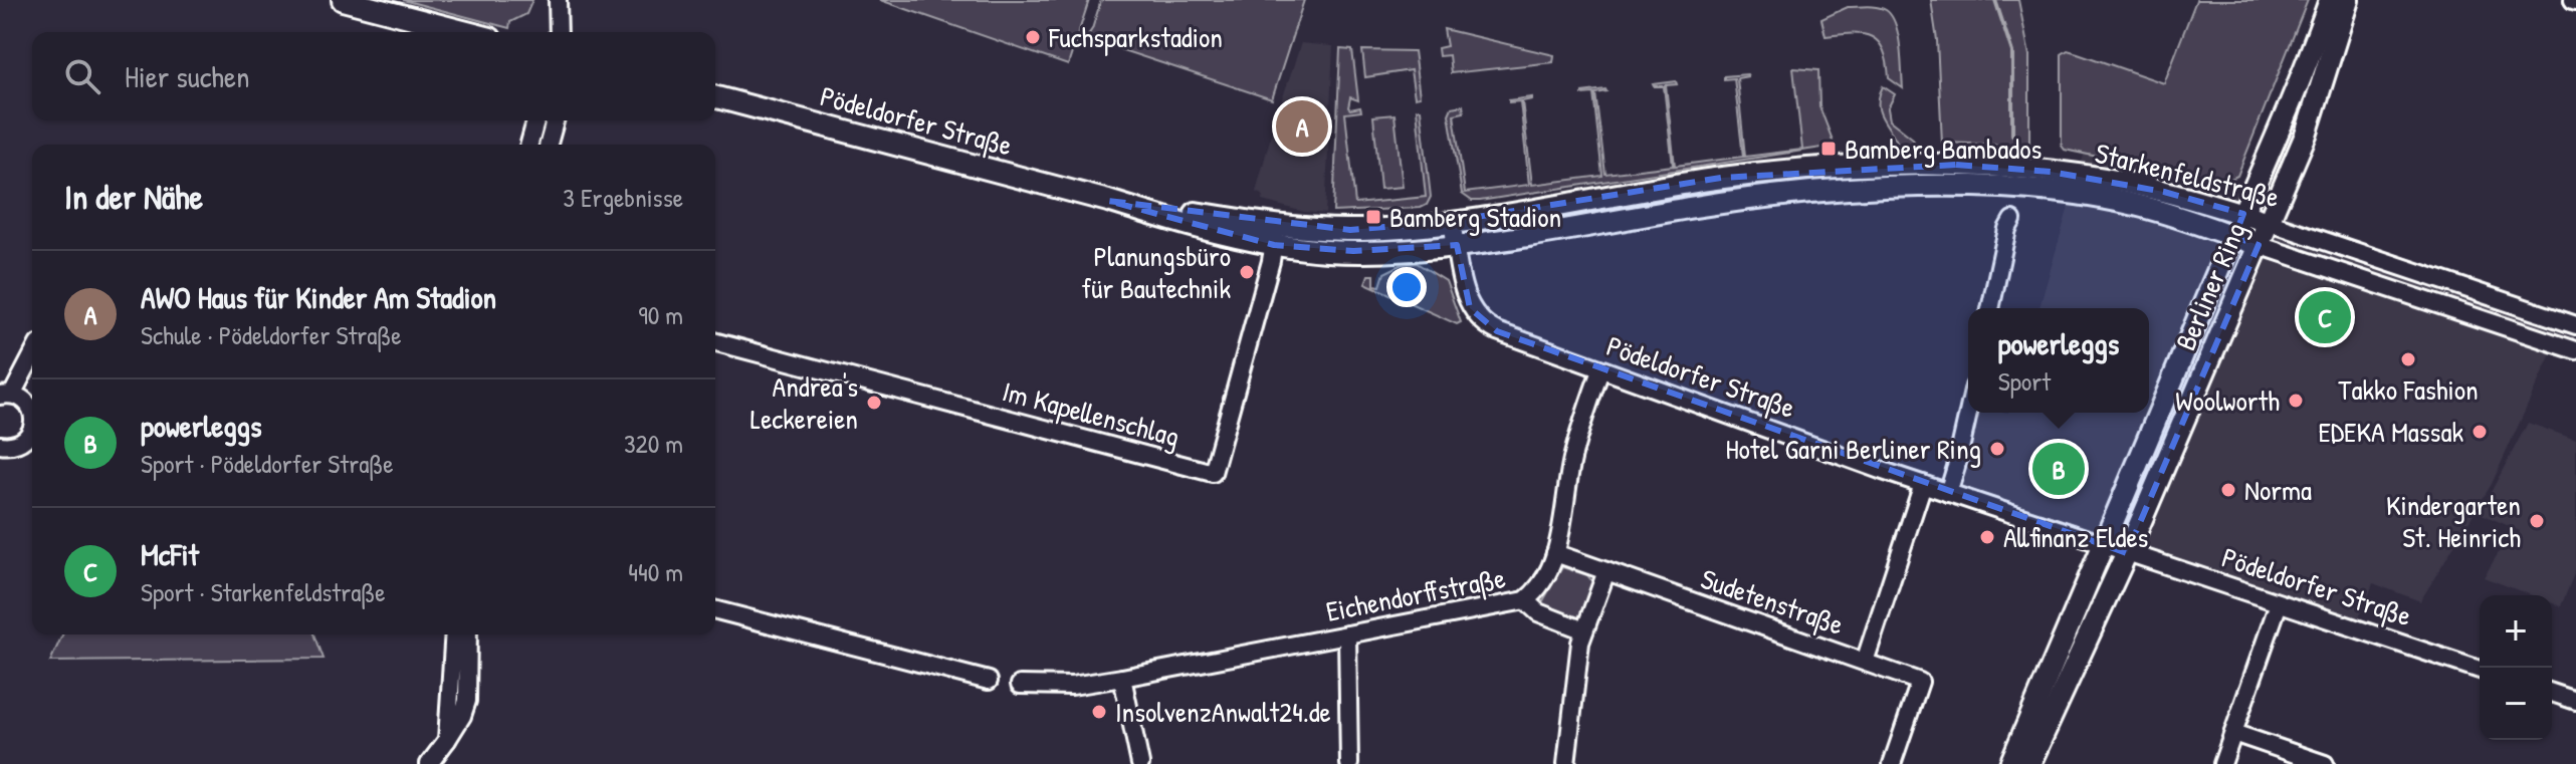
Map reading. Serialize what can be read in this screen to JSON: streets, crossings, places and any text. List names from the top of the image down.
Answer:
{
  "streets": {
    "main road": ["Pödeldorfer Straße", "Starkenfeldstraße", "Berliner Ring"],
    "street": ["Im Kapellenschlag", "Eichendorffstraße", "Sudetenstraße"]
  },
  "crossings": [
    ["Pödeldorfer Straße", "Starkenfeldstraße"],
    ["Pödeldorfer Straße", "Berliner Ring"],
    ["Pödeldorfer Straße", "Im Kapellenschlag"],
    ["Pödeldorfer Straße", "Eichendorffstraße"],
    ["Starkenfeldstraße", "Berliner Ring"],
    ["Eichendorffstraße", "Sudetenstraße"]
  ],
  "places": {
    "other": [
      "Fuchsparkstadion",
      "Planungsbüro für Bautechnik",
      "Takko Fashion",
      "Woolworth",
      "Andrea's Leckereien",
      "EDEKA Massak",
      "Hotel Garni Berliner Ring",
      "Norma",
      "Kindergarten St. Heinrich",
      "Allfinanz Eldes",
      "InsolvenzAnwalt24.de"
    ],
    "transit": ["Bamberg Bambados", "Bamberg Stadion"]
  },
  "page": {
    "search": "Hier suchen",
    "pins": ["A", "C", "B"],
    "heading": ["In der Nähe", "3 Ergebnisse"],
    "list": [
      {
        "mark": "A",
        "name": "AWO Haus für Kinder Am Stadion",
        "note": "Schule · Pödeldorfer Straße",
        "value": "90 m"
      },
      {
        "mark": "B",
        "name": "powerleggs",
        "note": "Sport · Pödeldorfer Straße",
        "value": "320 m"
      },
      {
        "mark": "C",
        "name": "McFit",
        "note": "Sport · Starkenfeldstraße",
        "value": "440 m"
      }
    ],
    "popup": ["powerleggs", "Sport"],
    "map_buttons": ["+", "−"]
  }
}
